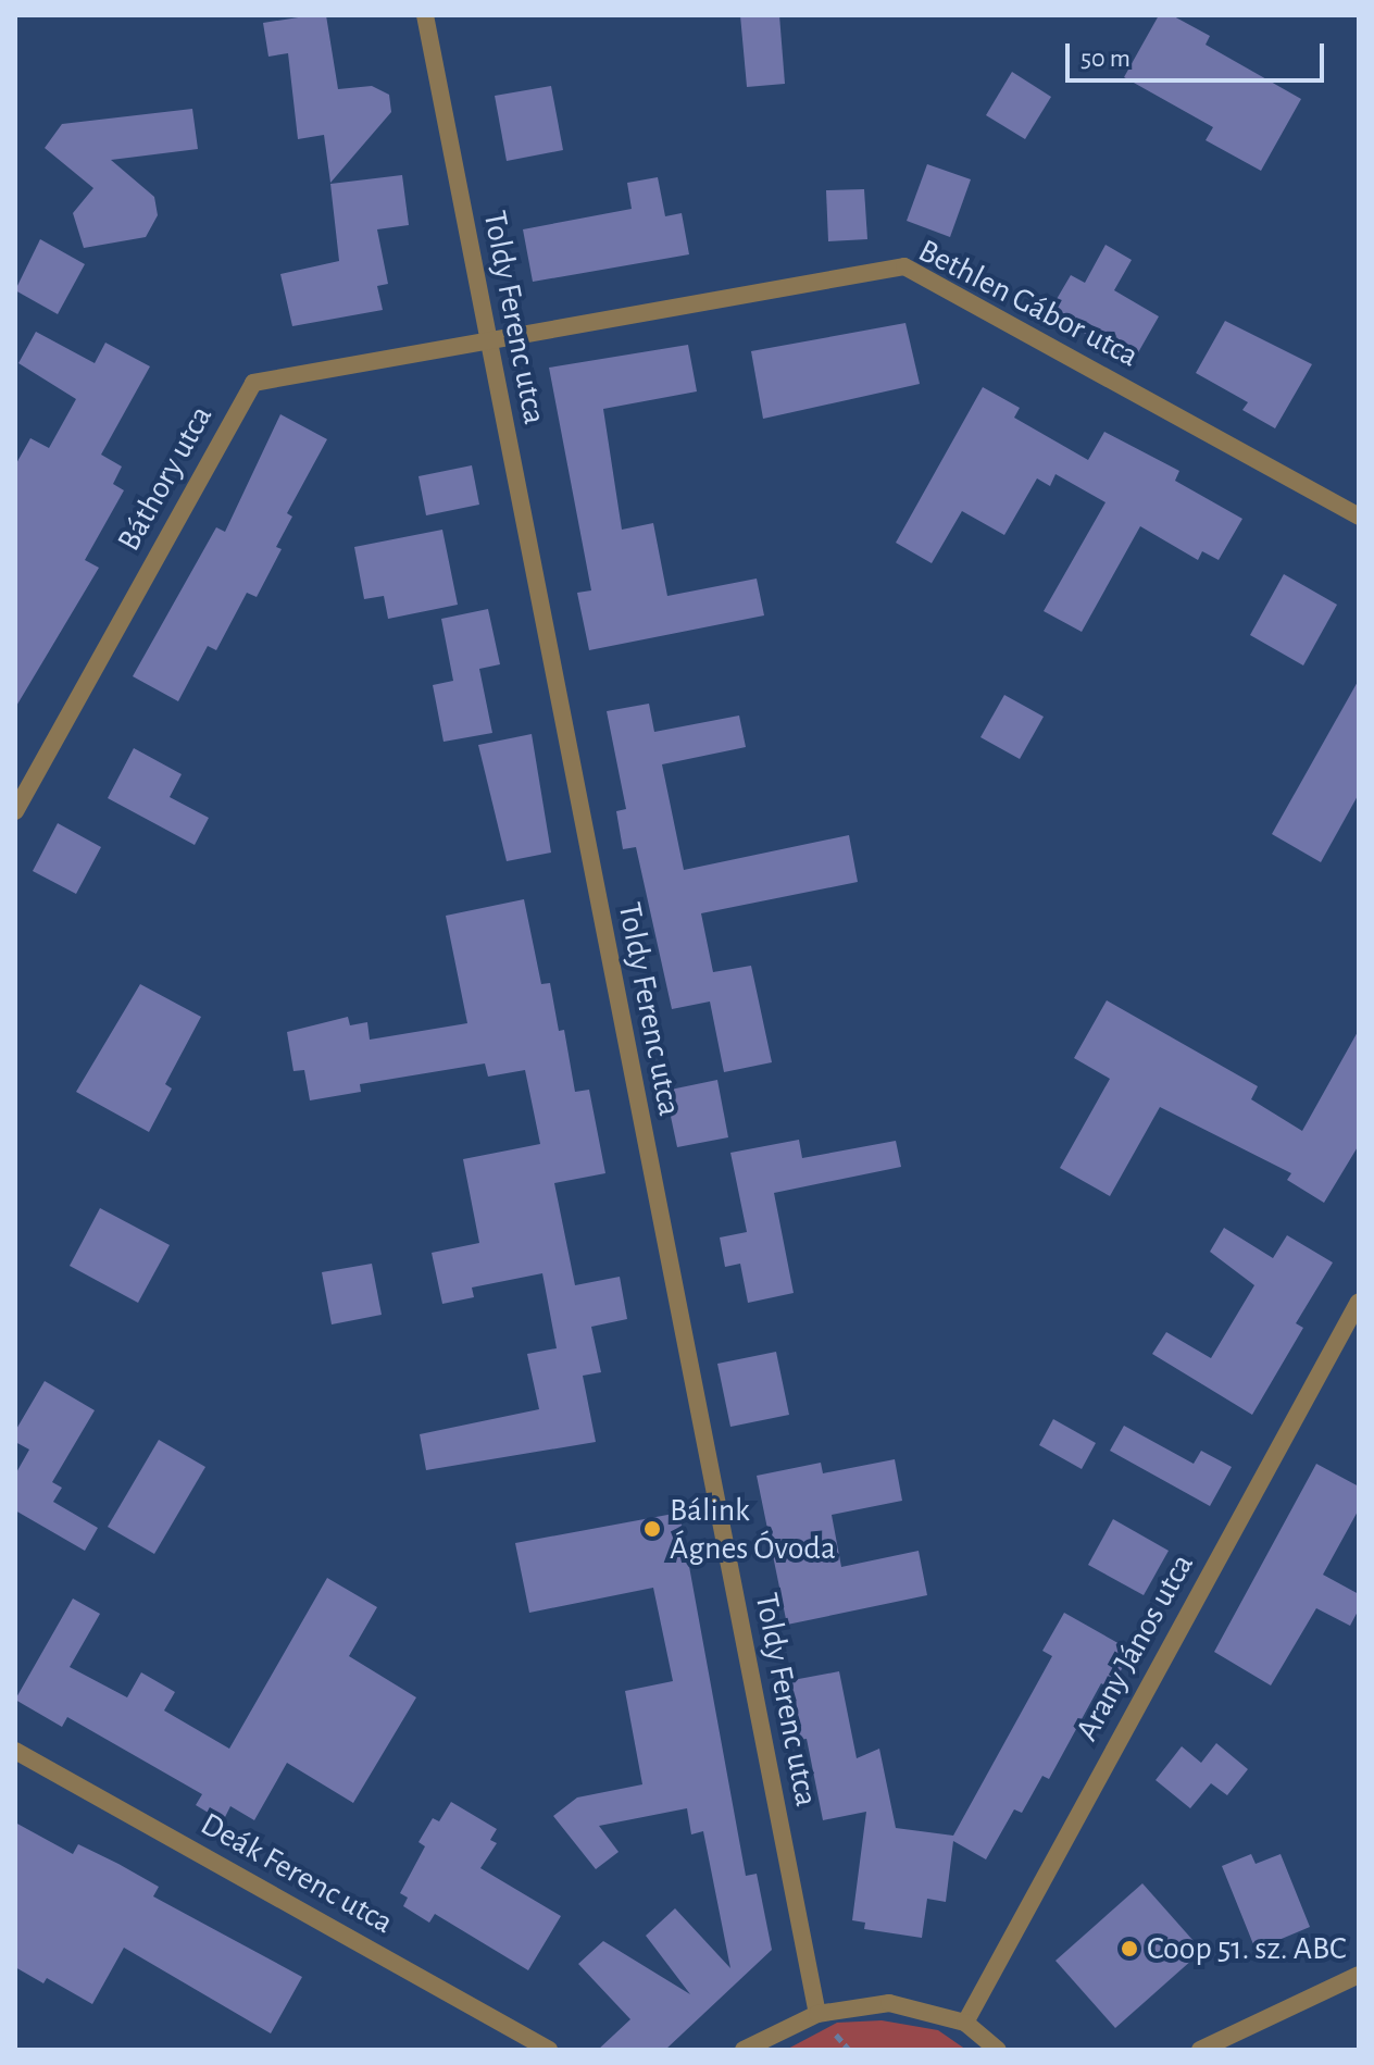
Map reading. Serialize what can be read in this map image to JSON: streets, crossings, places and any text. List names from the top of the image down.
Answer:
{
  "streets": {
    "street": [
      "Bethlen Gábor utca",
      "Toldy Ferenc utca",
      "Báthory utca",
      "Arany János utca",
      "Deák Ferenc utca"
    ]
  },
  "crossings": [
    ["Bethlen Gábor utca", "Toldy Ferenc utca"],
    ["Bethlen Gábor utca", "Báthory utca"],
    ["Toldy Ferenc utca", "Báthory utca"]
  ],
  "places": ["Bálink Ágnes Óvoda", "Coop 51. sz. ABC"],
  "scale_bar": "50 m"
}
